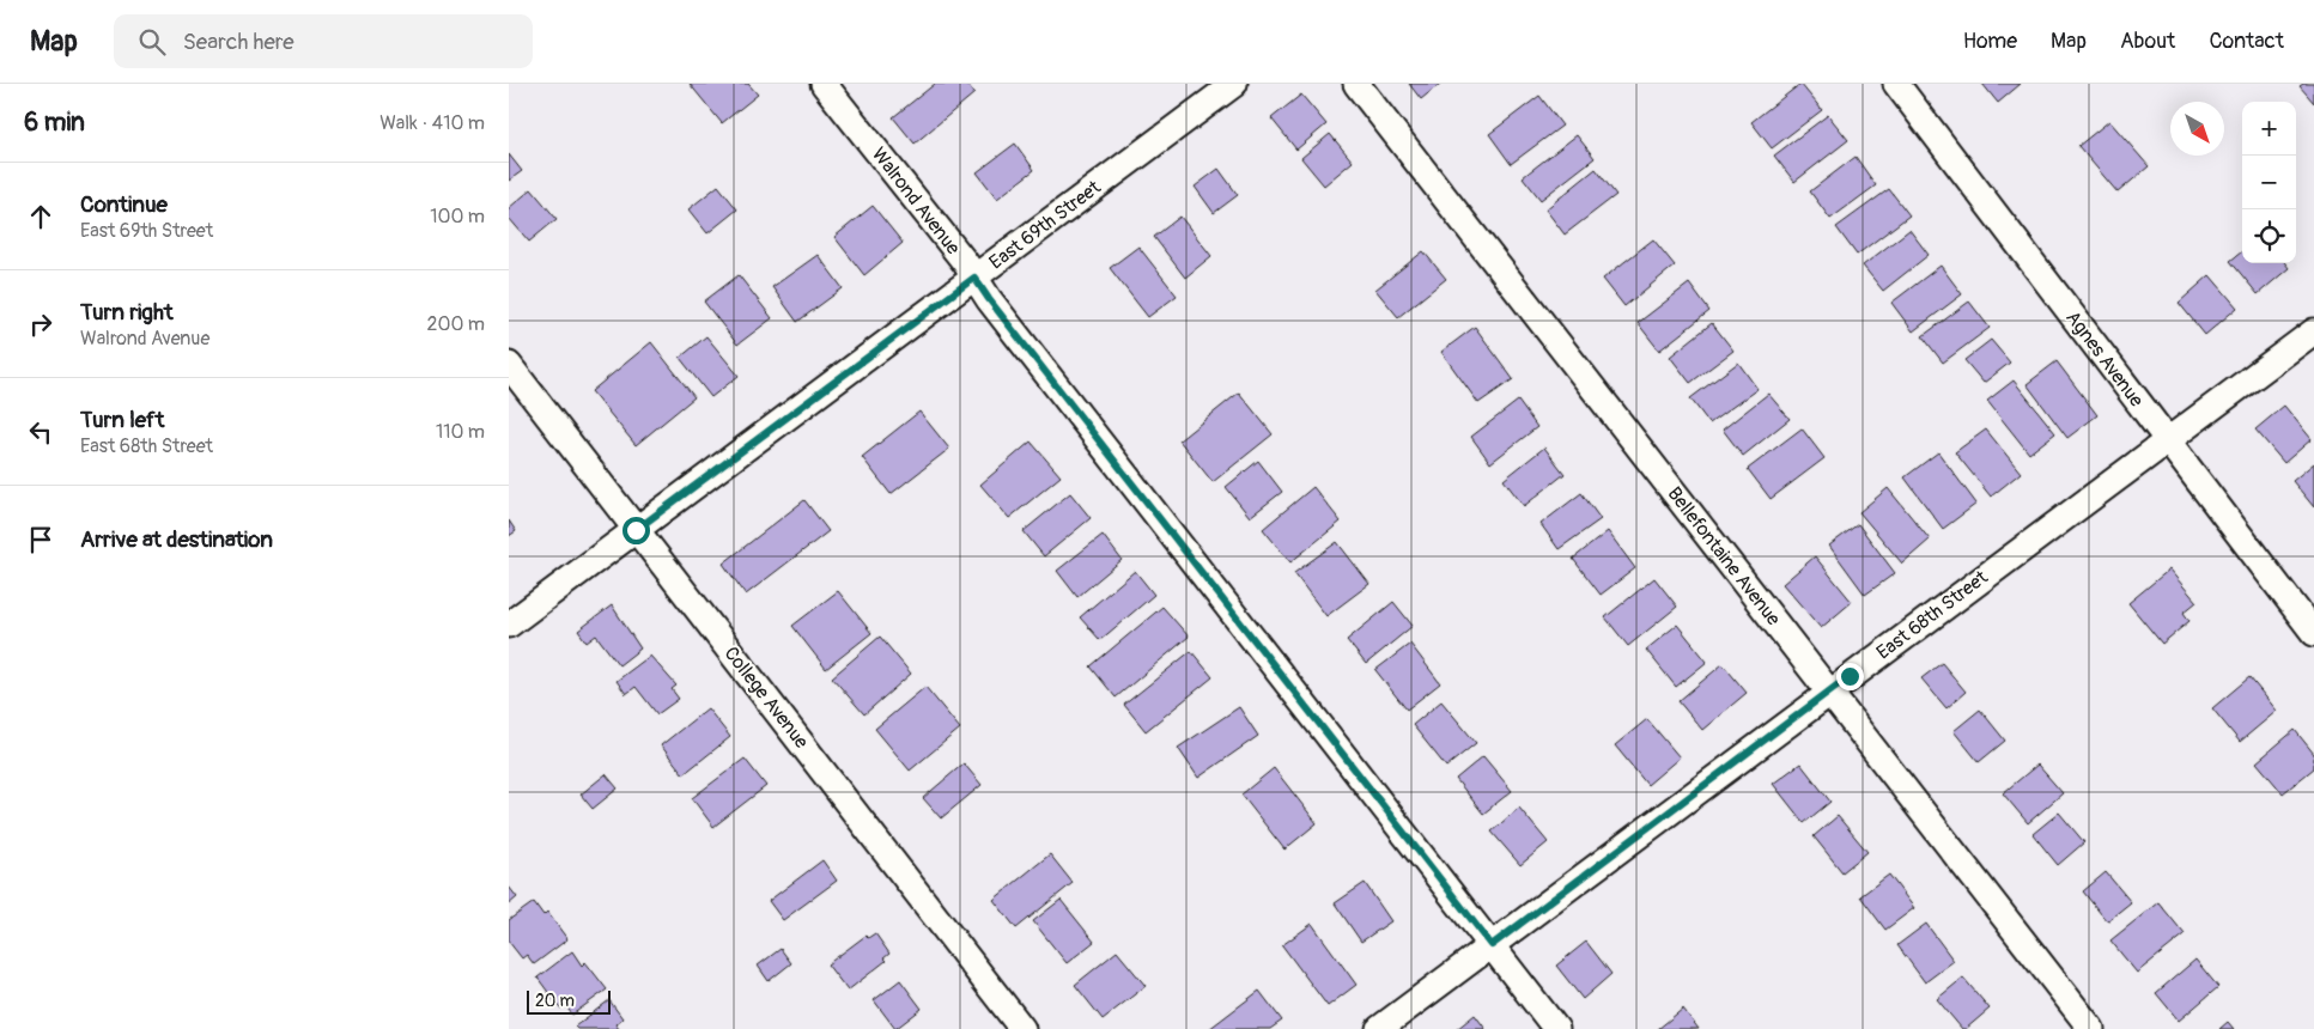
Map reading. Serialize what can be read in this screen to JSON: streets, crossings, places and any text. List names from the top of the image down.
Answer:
{
  "streets": {
    "street": [
      "Walrond Avenue",
      "East 69th Street",
      "Agnes Avenue",
      "Bellefontaine Avenue",
      "East 68th Street",
      "College Avenue"
    ]
  },
  "crossings": [
    ["Walrond Avenue", "East 69th Street"],
    ["Walrond Avenue", "East 68th Street"],
    ["East 69th Street", "College Avenue"],
    ["Agnes Avenue", "East 68th Street"],
    ["Bellefontaine Avenue", "East 68th Street"]
  ],
  "scale_bar": "20 m",
  "north": "bottom right",
  "page": {
    "header": "Map",
    "search": "Search here",
    "nav": [
      "Home",
      "Map",
      "About",
      "Contact"
    ],
    "heading": ["6 min", "Walk · 410 m"],
    "map_buttons": ["+", "−"],
    "list": [
      ["Continue", "East 69th Street", "100 m"],
      ["Turn right", "Walrond Avenue", "200 m"],
      ["Turn left", "East 68th Street", "110 m"],
      "Arrive at destination"
    ],
    "scale": "20 m"
  }
}
